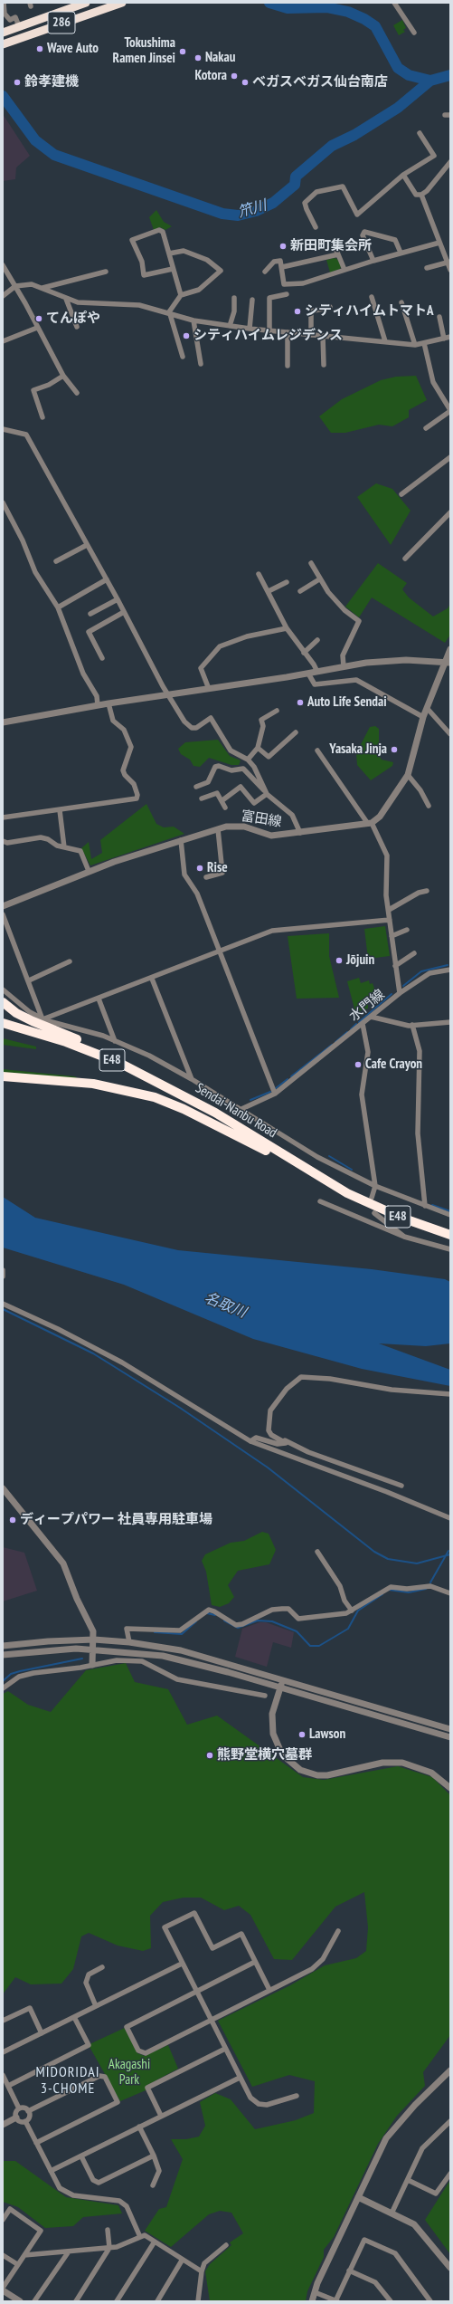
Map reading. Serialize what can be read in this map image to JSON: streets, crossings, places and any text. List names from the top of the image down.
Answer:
{
  "streets": {
    "highway": ["286", "E48", "Sendai-Nanbu Road"],
    "street": ["富田線", "水門線"]
  },
  "crossings": [
    ["富田線", "水門線"]
  ],
  "districts": ["MIDORIDAI 3-CHOME"],
  "water": ["笊川", "名取川"],
  "parks": ["Akagashi Park"],
  "places": [
    "Wave Auto",
    "Tokushima Ramen Jinsei",
    "Nakau",
    "Kotora",
    "鈴孝建機",
    "ベガスベガス仙台南店",
    "新田町集会所",
    "シティハイムトマトA",
    "てんぽや",
    "シティハイムレジデンス",
    "Auto Life Sendai",
    "Yasaka Jinja",
    "Rise",
    "Jōjuin",
    "Cafe Crayon",
    "ディープパワー 社員専用駐車場",
    "Lawson",
    "熊野堂横穴墓群"
  ]
}
